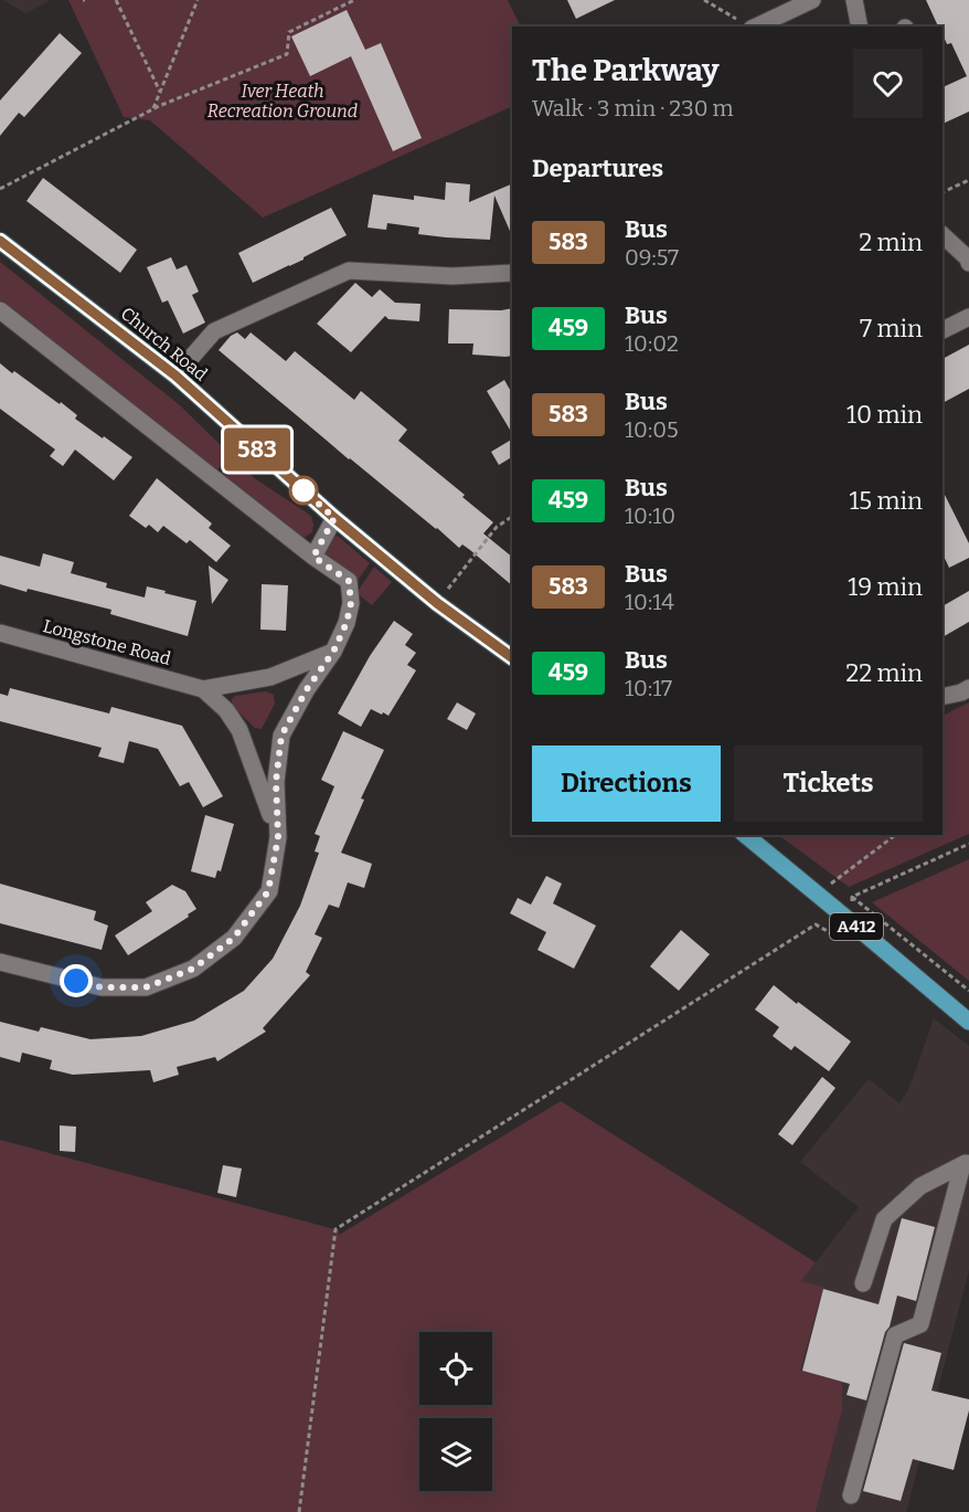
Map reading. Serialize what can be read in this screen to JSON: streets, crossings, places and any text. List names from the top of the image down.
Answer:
{
  "streets": {
    "main road": ["Church Road", "A412"],
    "street": ["Longstone Road"]
  },
  "parks": ["Iver Heath Recreation Ground"],
  "lines": ["bus line 583"],
  "page": {
    "on_map": "583",
    "heading": [
      ["The Parkway", "Walk · 3 min · 230 m"],
      "Departures"
    ],
    "list": [
      {
        "mark": "583",
        "name": "Bus",
        "note": "09:57",
        "value": "2 min"
      },
      {
        "mark": "459",
        "name": "Bus",
        "note": "10:02",
        "value": "7 min"
      },
      {
        "mark": "583",
        "name": "Bus",
        "note": "10:05",
        "value": "10 min"
      },
      {
        "mark": "459",
        "name": "Bus",
        "note": "10:10",
        "value": "15 min"
      },
      {
        "mark": "583",
        "name": "Bus",
        "note": "10:14",
        "value": "19 min"
      },
      {
        "mark": "459",
        "name": "Bus",
        "note": "10:17",
        "value": "22 min"
      }
    ],
    "buttons": ["Directions", "Tickets"]
  }
}
